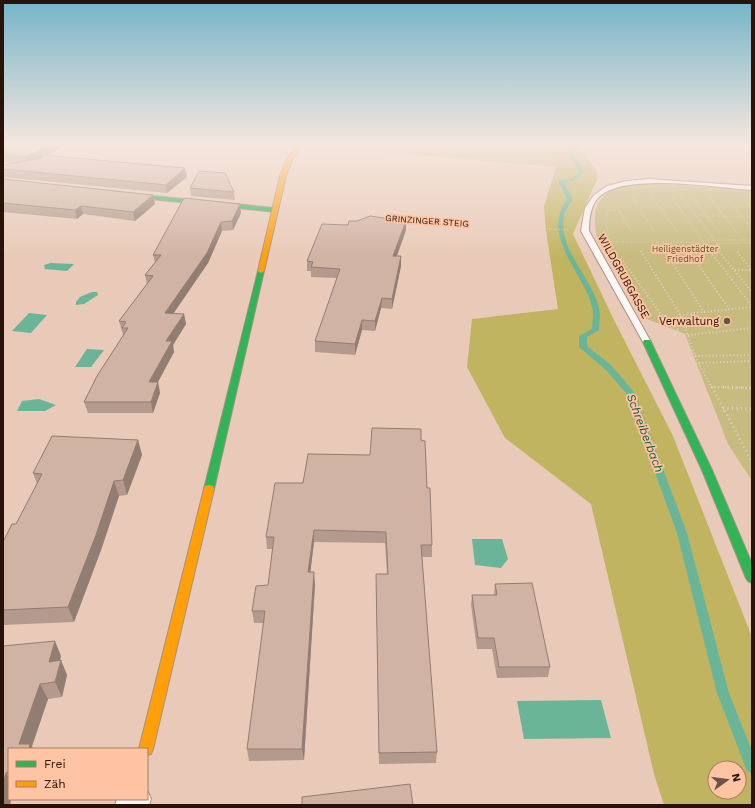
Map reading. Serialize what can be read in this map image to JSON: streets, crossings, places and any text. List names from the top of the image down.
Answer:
{
  "streets": {
    "street": ["WILDGRUBGASSE"],
    "path": ["GRINZINGER STEIG"]
  },
  "water": ["Schreiberbach"],
  "parks": ["Heiligenstädter Friedhof"],
  "places": ["Verwaltung"],
  "legend": ["Frei", "Zäh"],
  "north": "right"
}
